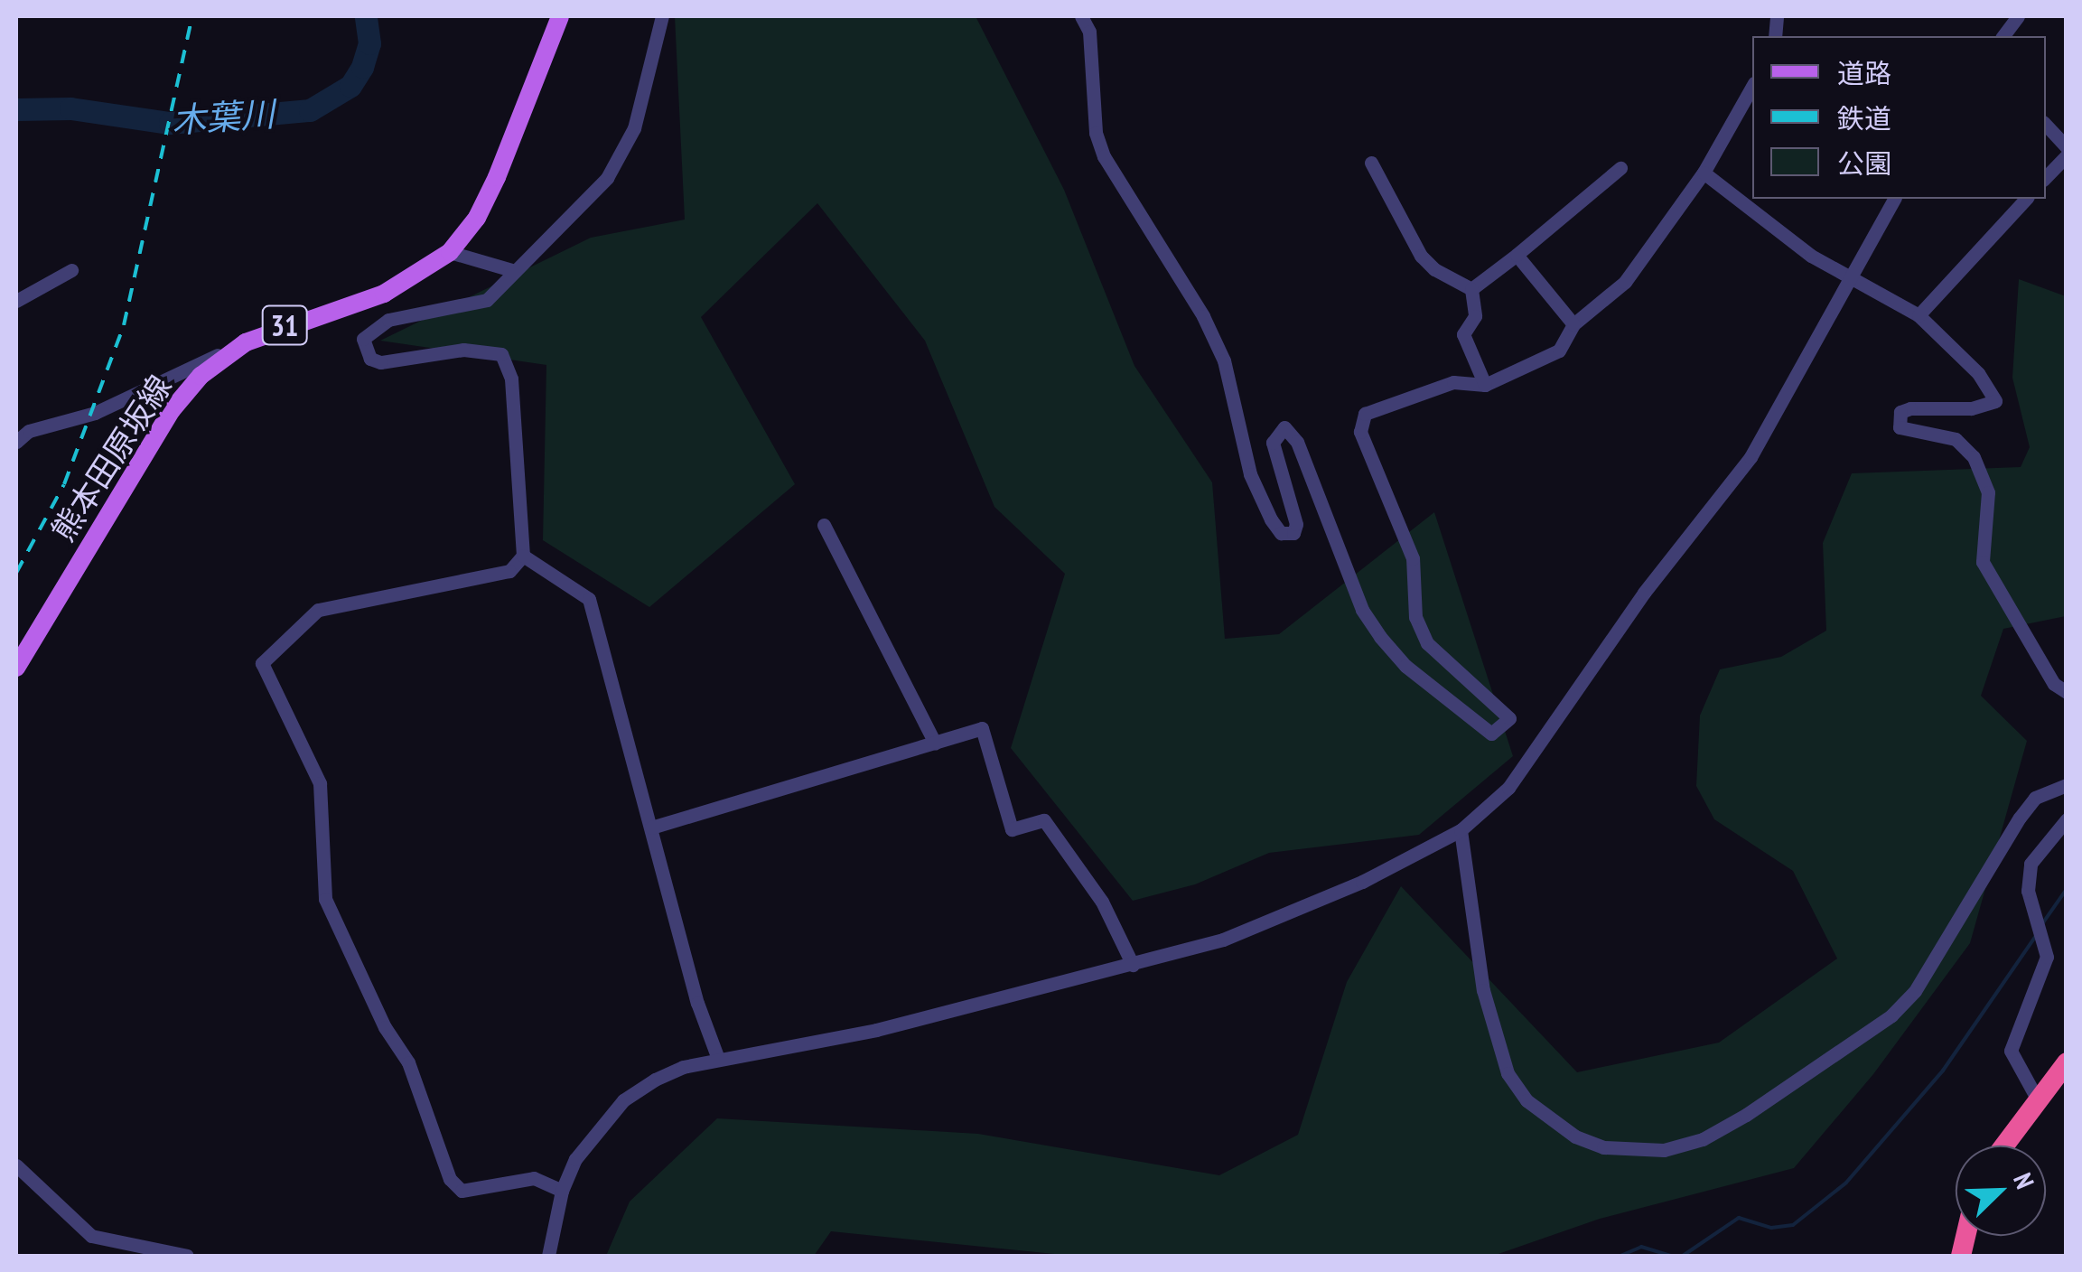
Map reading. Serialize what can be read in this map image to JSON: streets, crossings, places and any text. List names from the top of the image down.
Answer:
{
  "streets": {
    "main road": ["31", "熊本田原坂線"]
  },
  "water": ["木葉川"],
  "legend": ["道路", "鉄道", "公園"],
  "north": "top right"
}
